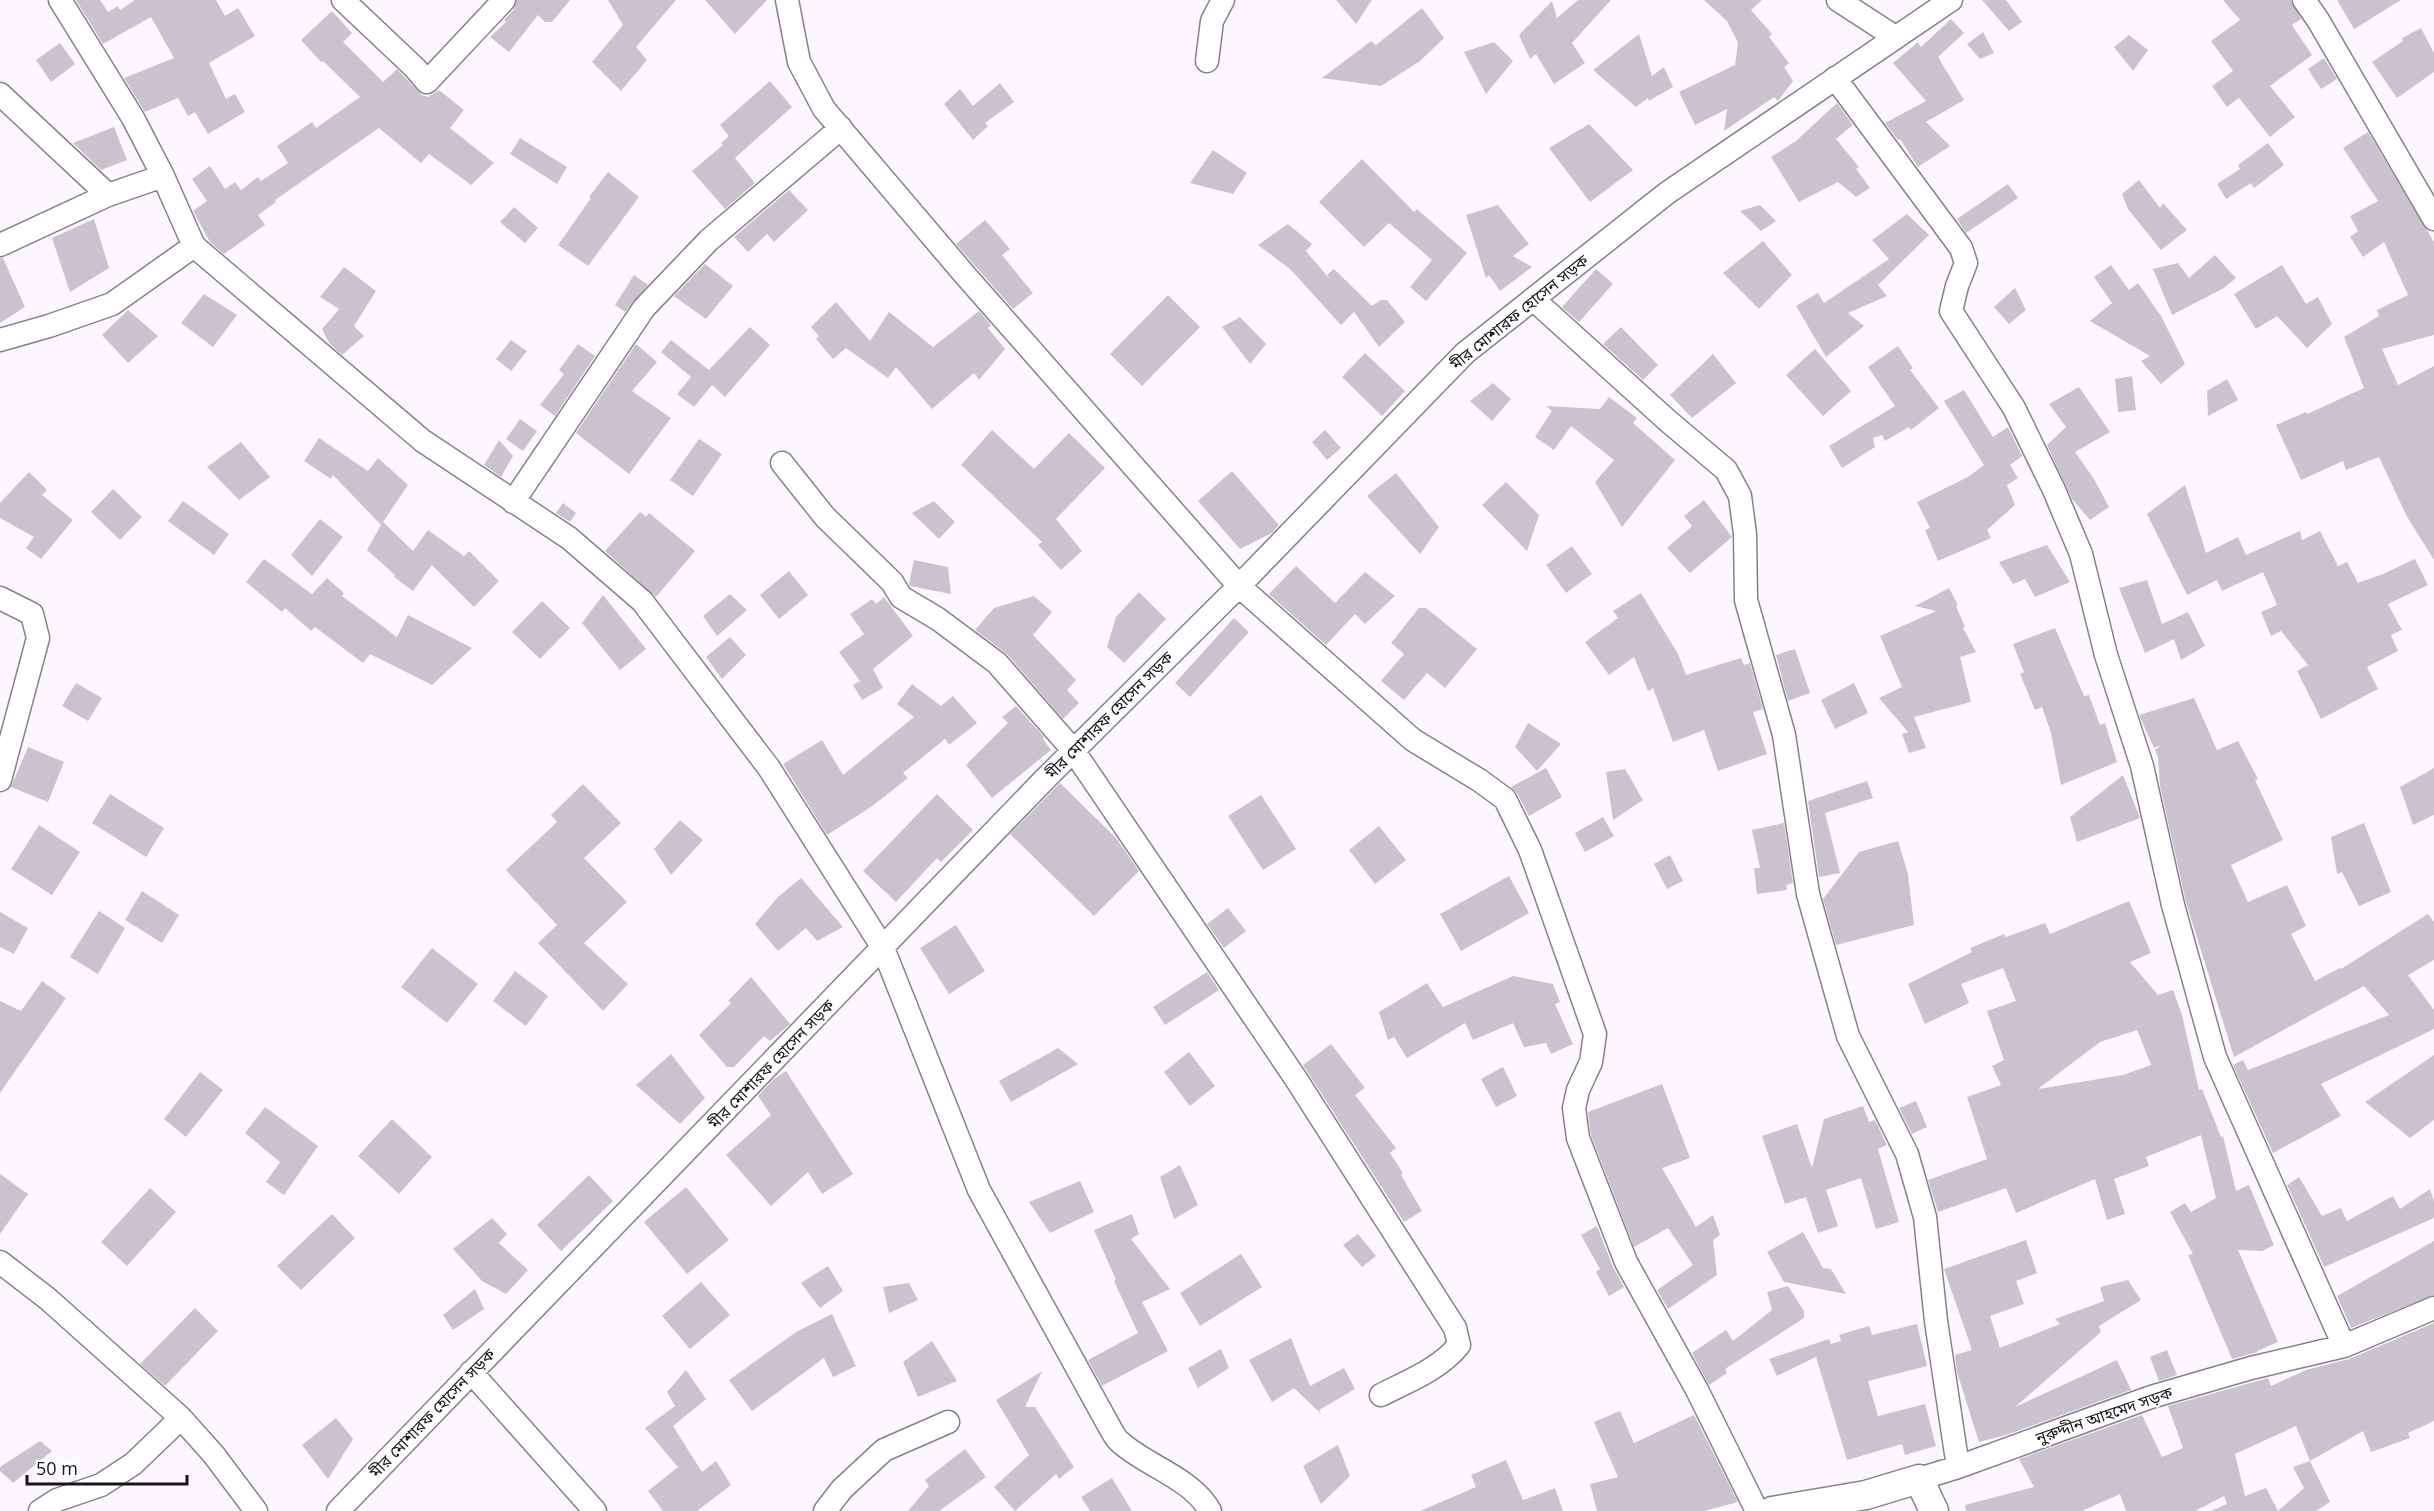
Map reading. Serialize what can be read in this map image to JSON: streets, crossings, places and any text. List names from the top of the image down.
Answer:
{
  "streets": {
    "main road": ["নুরুদ্দীন আহমেদ সড়ক"],
    "street": ["মীর মোশারফ হোসেন সড়ক"]
  },
  "scale_bar": "50 m"
}
